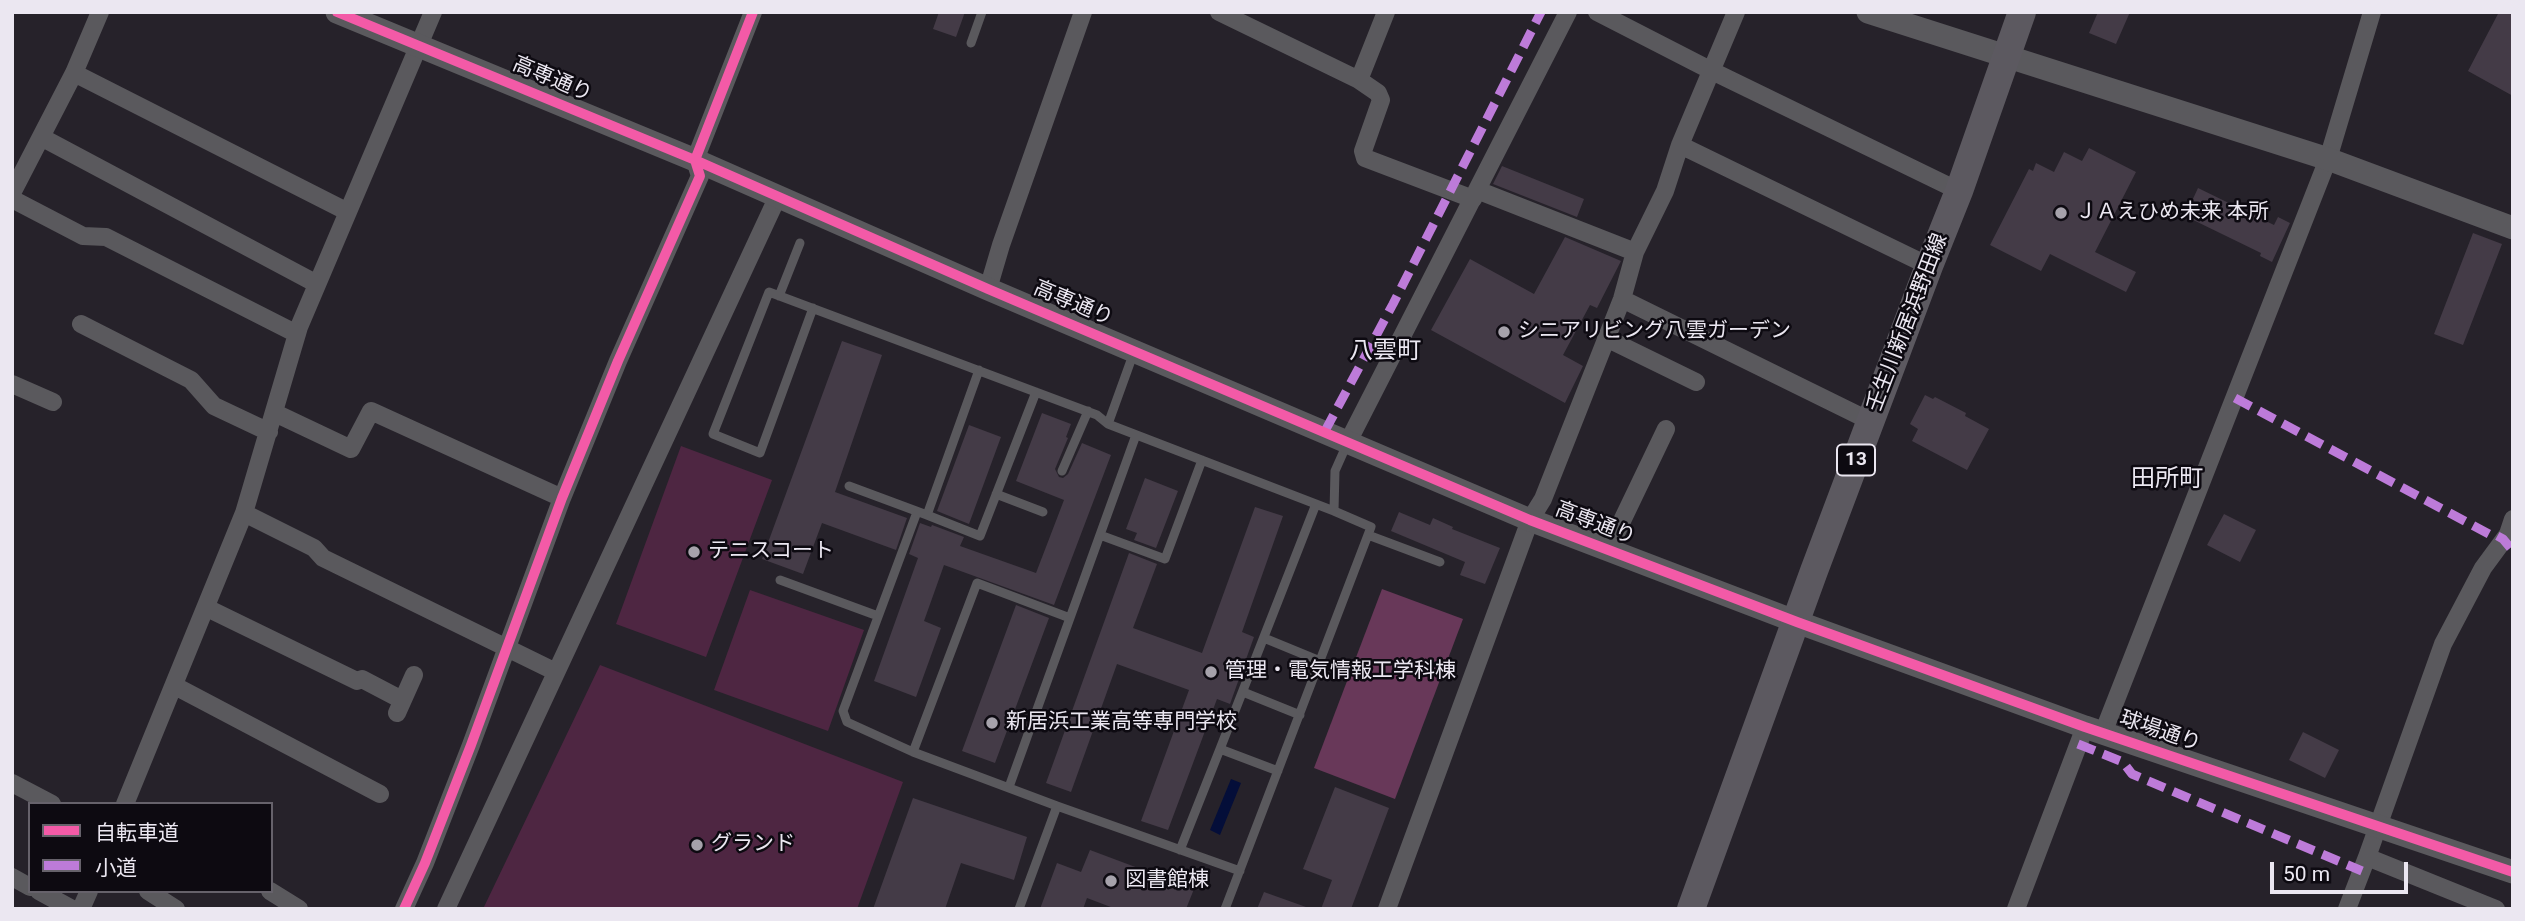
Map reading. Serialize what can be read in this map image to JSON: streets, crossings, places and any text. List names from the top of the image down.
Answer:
{
  "streets": {
    "main road": ["壬生川新居浜野田線", "13"],
    "street": ["高専通り", "球場通り"]
  },
  "crossings": [
    ["高専通り", "壬生川新居浜野田線"],
    ["高専通り", "球場通り"],
    ["壬生川新居浜野田線", "球場通り"]
  ],
  "districts": ["八雲町", "田所町"],
  "places": [
    "ＪＡえひめ未来 本所",
    "シニアリビング八雲ガーデン",
    "テニスコート",
    "管理・電気情報工学科棟",
    "新居浜工業高等専門学校",
    "グランド",
    "図書館棟"
  ],
  "legend": ["自転車道", "小道"],
  "scale_bar": "50 m"
}
